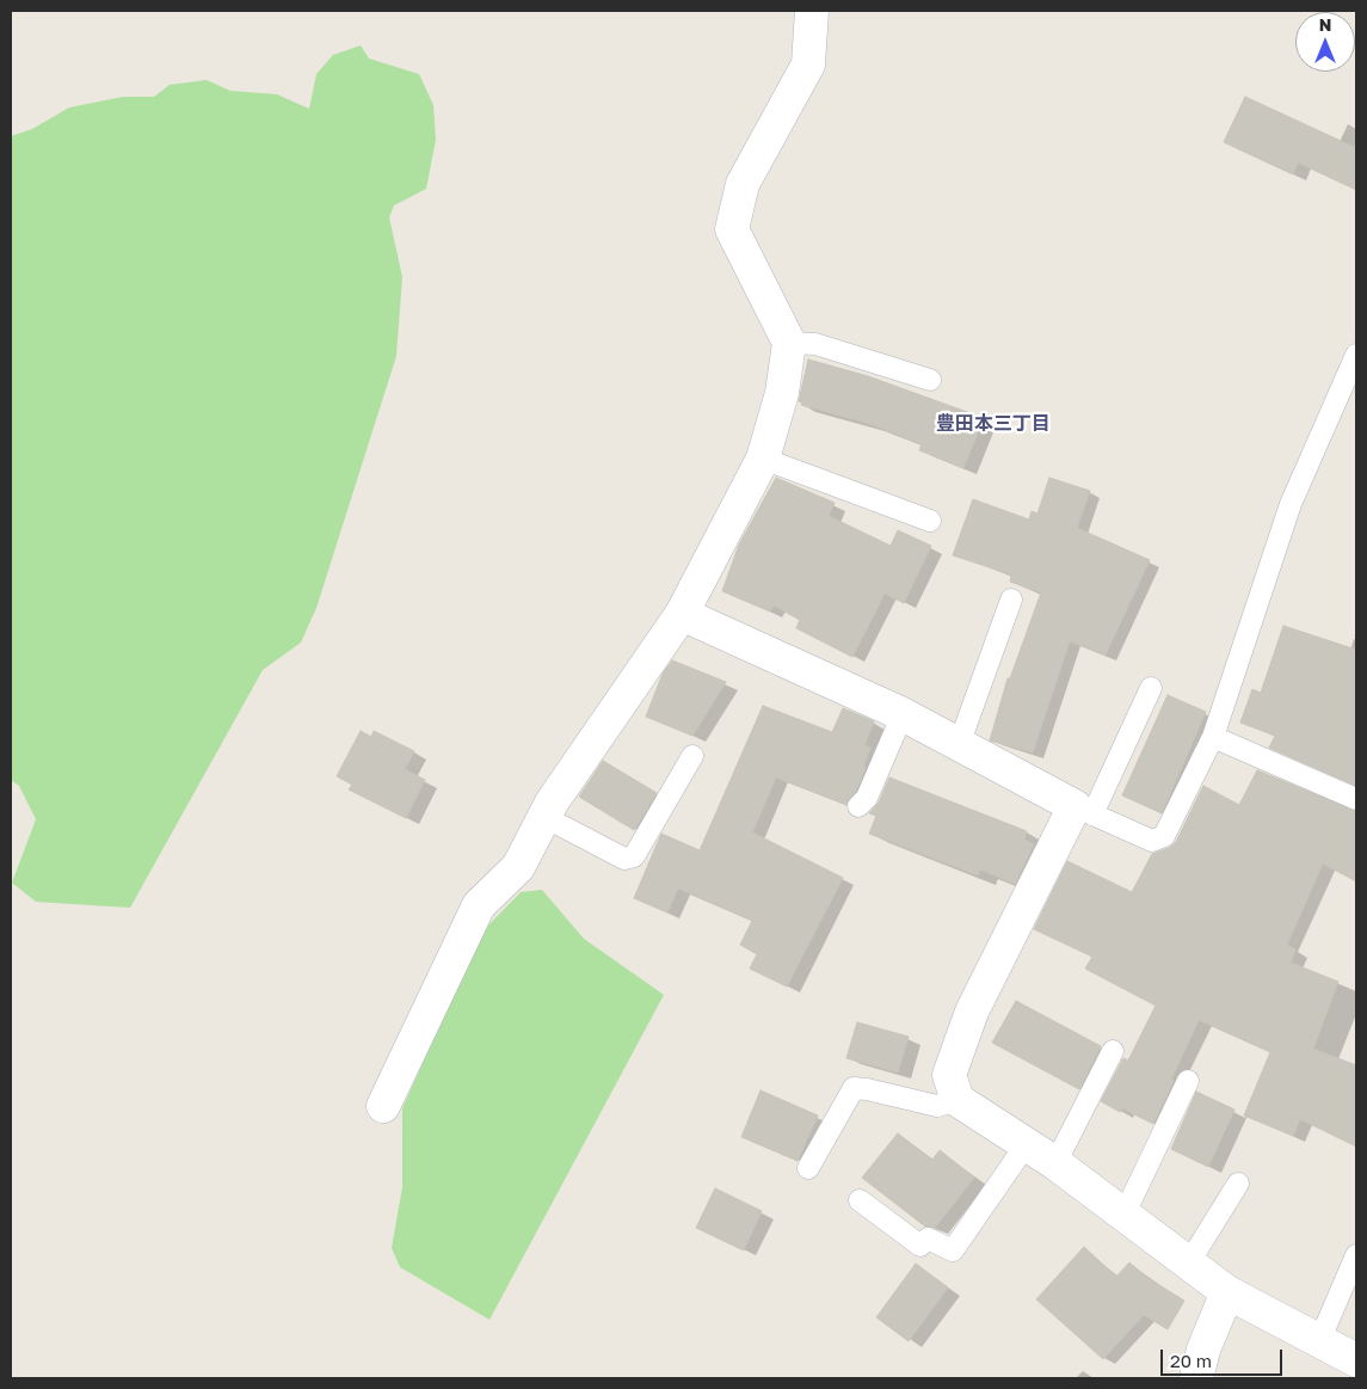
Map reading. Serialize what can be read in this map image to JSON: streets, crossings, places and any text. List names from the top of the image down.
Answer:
{
  "districts": ["豊田本三丁目"],
  "scale_bar": "20 m",
  "north": "top"
}
